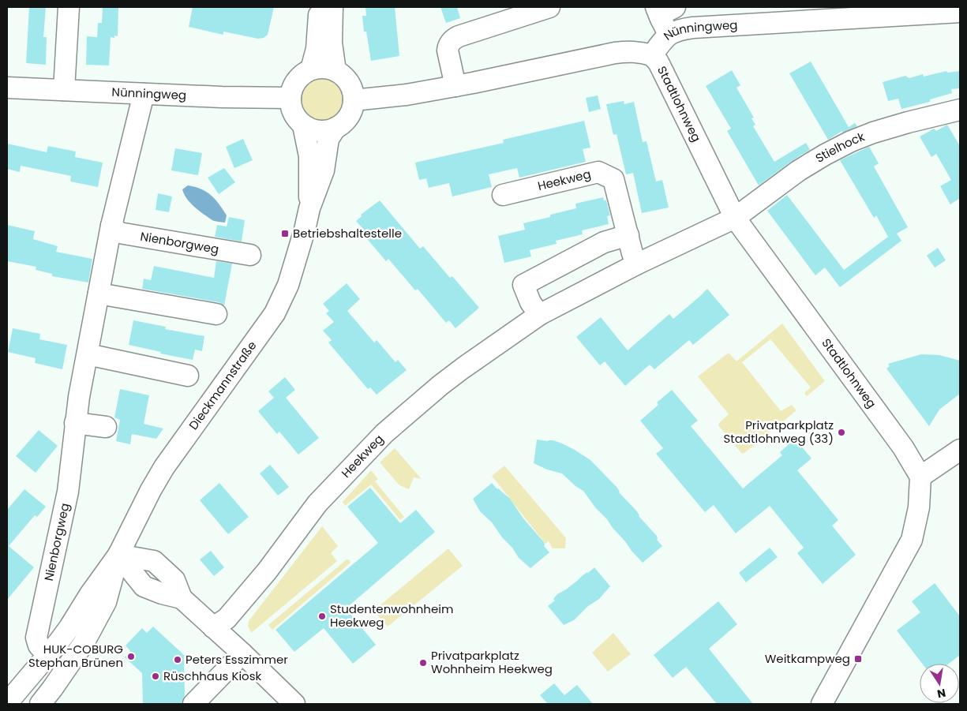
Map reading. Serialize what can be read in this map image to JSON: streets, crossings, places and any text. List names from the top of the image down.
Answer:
{
  "streets": {
    "street": [
      "Nünningweg",
      "Stadtlohnweg",
      "Stielhock",
      "Heekweg",
      "Nienborgweg",
      "Dieckmannstraße"
    ]
  },
  "crossings": [
    ["Nünningweg", "Stadtlohnweg"],
    ["Nünningweg", "Nienborgweg"],
    ["Nünningweg", "Dieckmannstraße"],
    ["Stadtlohnweg", "Stielhock"],
    ["Stadtlohnweg", "Heekweg"],
    ["Stielhock", "Heekweg"],
    ["Nienborgweg", "Dieckmannstraße"]
  ],
  "places": {
    "transit": ["Betriebshaltestelle", "Weitkampweg"],
    "other": [
      "Privatparkplatz Stadtlohnweg (33)",
      "Studentenwohnheim Heekweg",
      "HUK-COBURG Stephan Brünen",
      "Peters Esszimmer",
      "Privatparkplatz Wohnheim Heekweg",
      "Rüschhaus Kiosk"
    ]
  },
  "north": "bottom"
}
